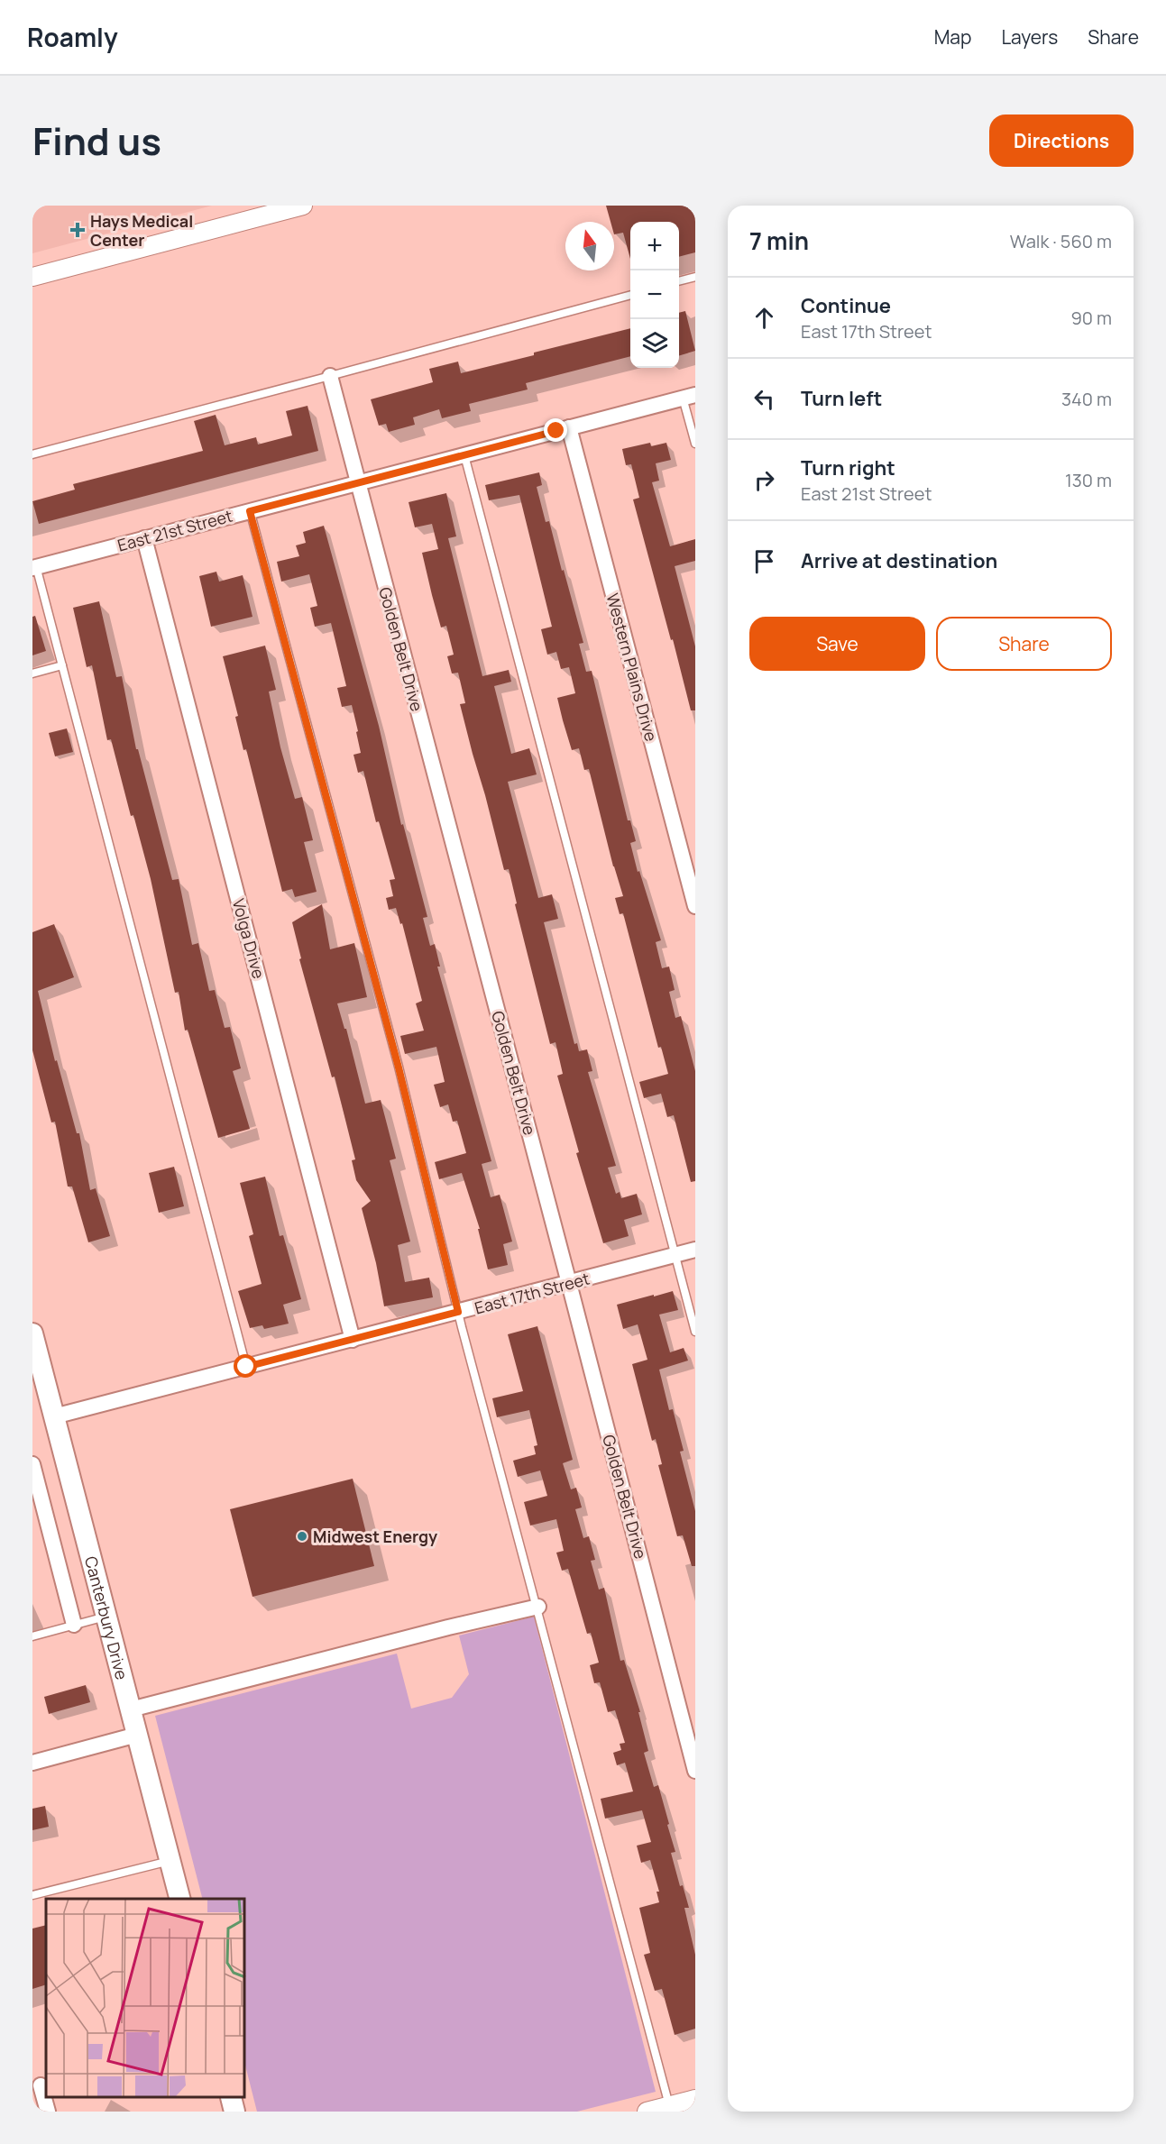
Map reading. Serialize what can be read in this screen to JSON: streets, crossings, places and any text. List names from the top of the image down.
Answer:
{
  "streets": {
    "main road": ["Canterbury Drive"],
    "street": [
      "East 21st Street",
      "Golden Belt Drive",
      "Western Plains Drive",
      "Volga Drive",
      "East 17th Street"
    ]
  },
  "crossings": [
    ["East 21st Street", "Golden Belt Drive"],
    ["East 21st Street", "Western Plains Drive"],
    ["East 21st Street", "Volga Drive"],
    ["Golden Belt Drive", "East 17th Street"],
    ["Volga Drive", "East 17th Street"],
    ["East 17th Street", "Canterbury Drive"]
  ],
  "places": {
    "health": ["Hays Medical Center"],
    "other": ["Midwest Energy"]
  },
  "north": "top",
  "page": {
    "header": "Roamly",
    "nav": ["Map", "Layers", "Share"],
    "title": "Find us",
    "buttons": [
      "Directions",
      ["Save", "Share"]
    ],
    "heading": ["7 min", "Walk · 560 m"],
    "map_buttons": ["+", "−"],
    "list": [
      ["Continue", "East 17th Street", "90 m"],
      ["Turn left", "340 m"],
      ["Turn right", "East 21st Street", "130 m"],
      "Arrive at destination"
    ]
  }
}
